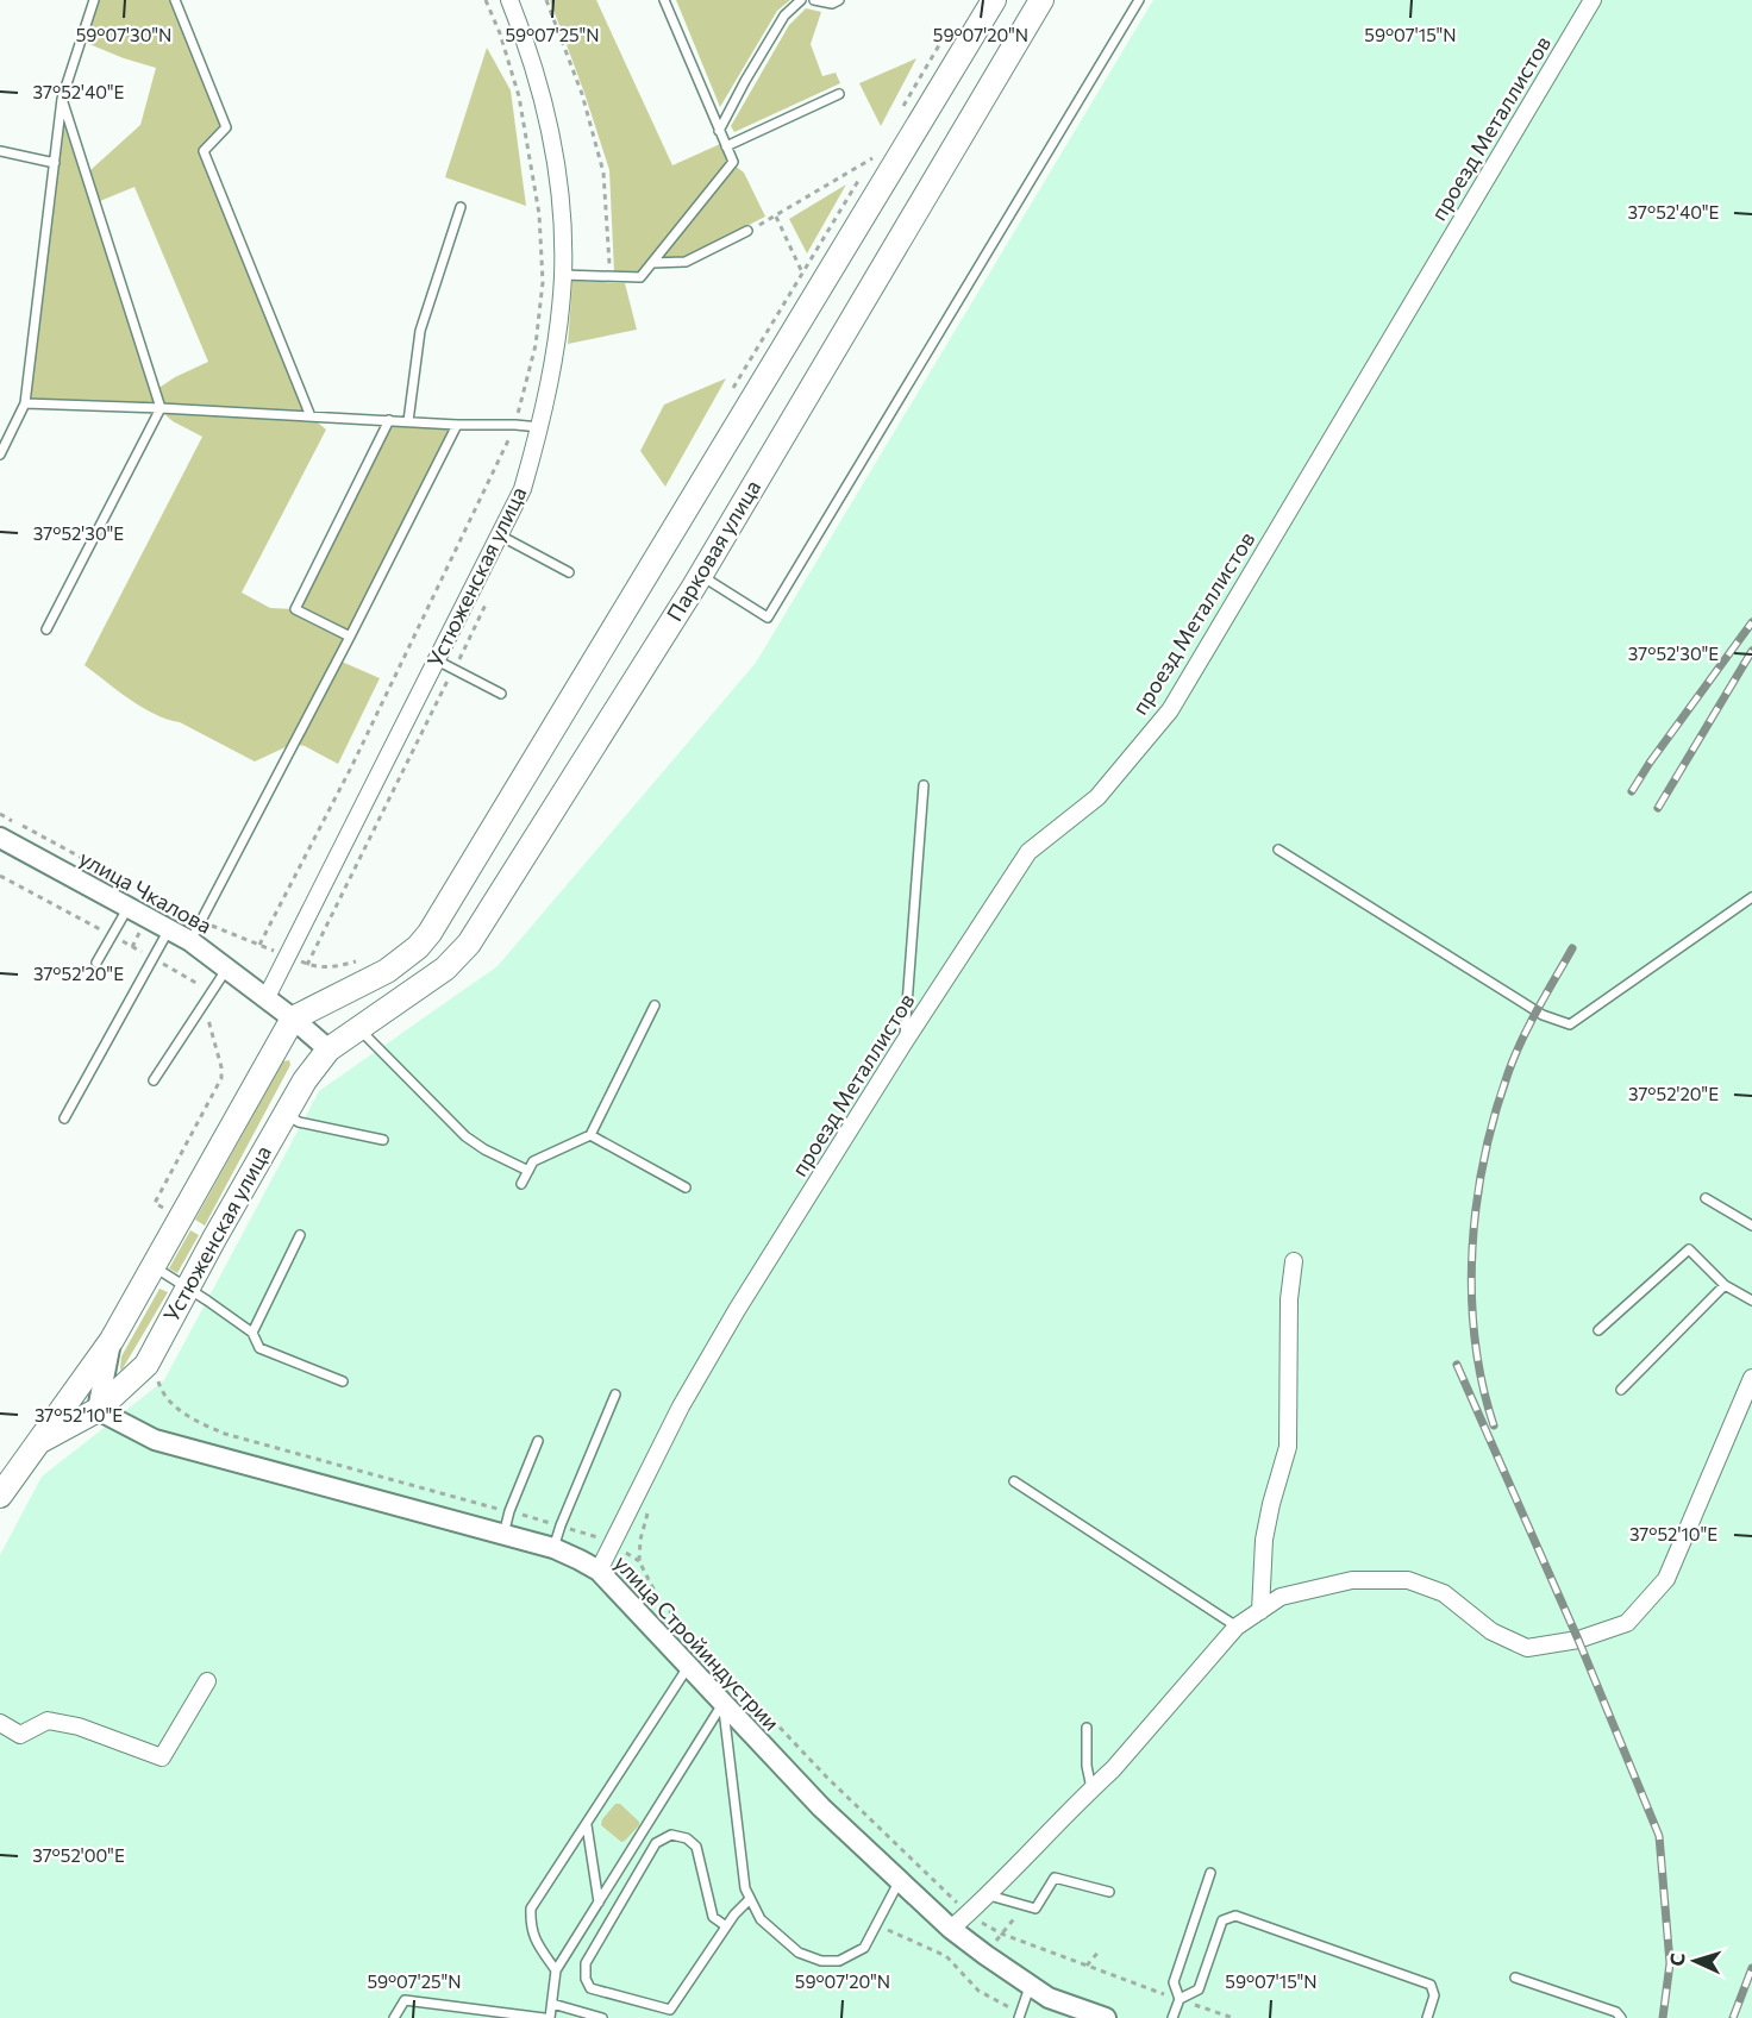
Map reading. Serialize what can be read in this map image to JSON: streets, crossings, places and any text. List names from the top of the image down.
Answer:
{
  "streets": {
    "main road": ["Парковая улица", "Устюженская улица"],
    "street": ["проезд Металлистов", "улица Чкалова", "улица Стройиндустрии"]
  },
  "crossings": [
    ["проезд Металлистов", "улица Стройиндустрии"],
    ["Парковая улица", "Устюженская улица"],
    ["Парковая улица", "улица Чкалова"],
    ["Устюженская улица", "улица Чкалова"],
    ["Устюженская улица", "улица Стройиндустрии"]
  ],
  "north": "left",
  "coordinates": [
    "59°07'30\"N",
    "59°07'25\"N",
    "59°07'20\"N",
    "59°07'15\"N",
    "37°52'40\"E",
    "37°52'30\"E",
    "37°52'20\"E",
    "37°52'10\"E",
    "37°52'00\"E"
  ]
}
